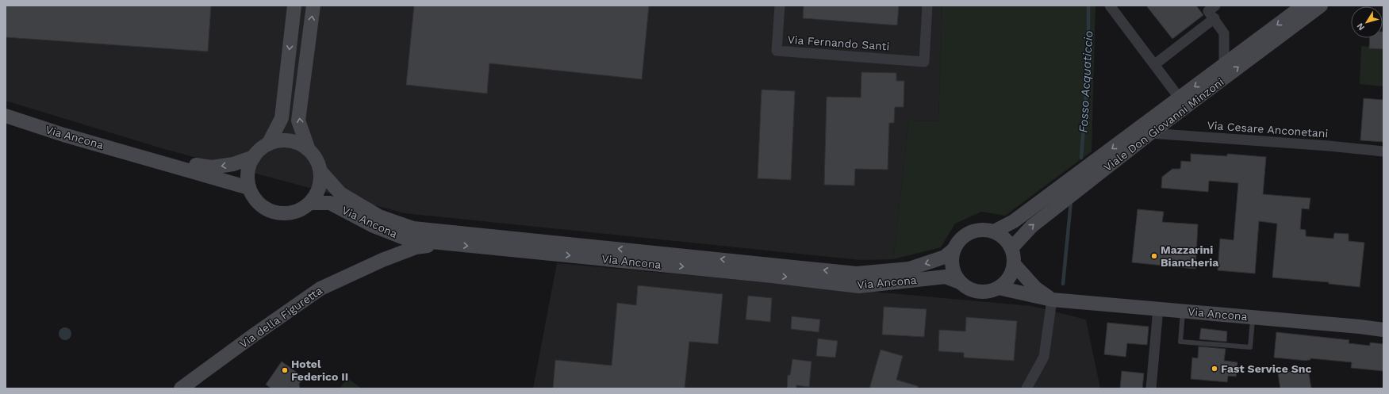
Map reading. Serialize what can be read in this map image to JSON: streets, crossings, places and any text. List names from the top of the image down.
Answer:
{
  "streets": {
    "main road": ["Viale Don Giovanni Minzoni", "Via Ancona", "Via della Figuretta"],
    "street": ["Via Fernando Santi", "Via Cesare Anconetani"]
  },
  "crossings": [
    ["Viale Don Giovanni Minzoni", "Via Cesare Anconetani"],
    ["Viale Don Giovanni Minzoni", "Via Ancona"],
    ["Via Ancona", "Via della Figuretta"]
  ],
  "water": ["Fosso Acquaticcio"],
  "places": ["Mazzarini Biancheria", "Fast Service Snc", "Hotel Federico II"],
  "north": "bottom left"
}
